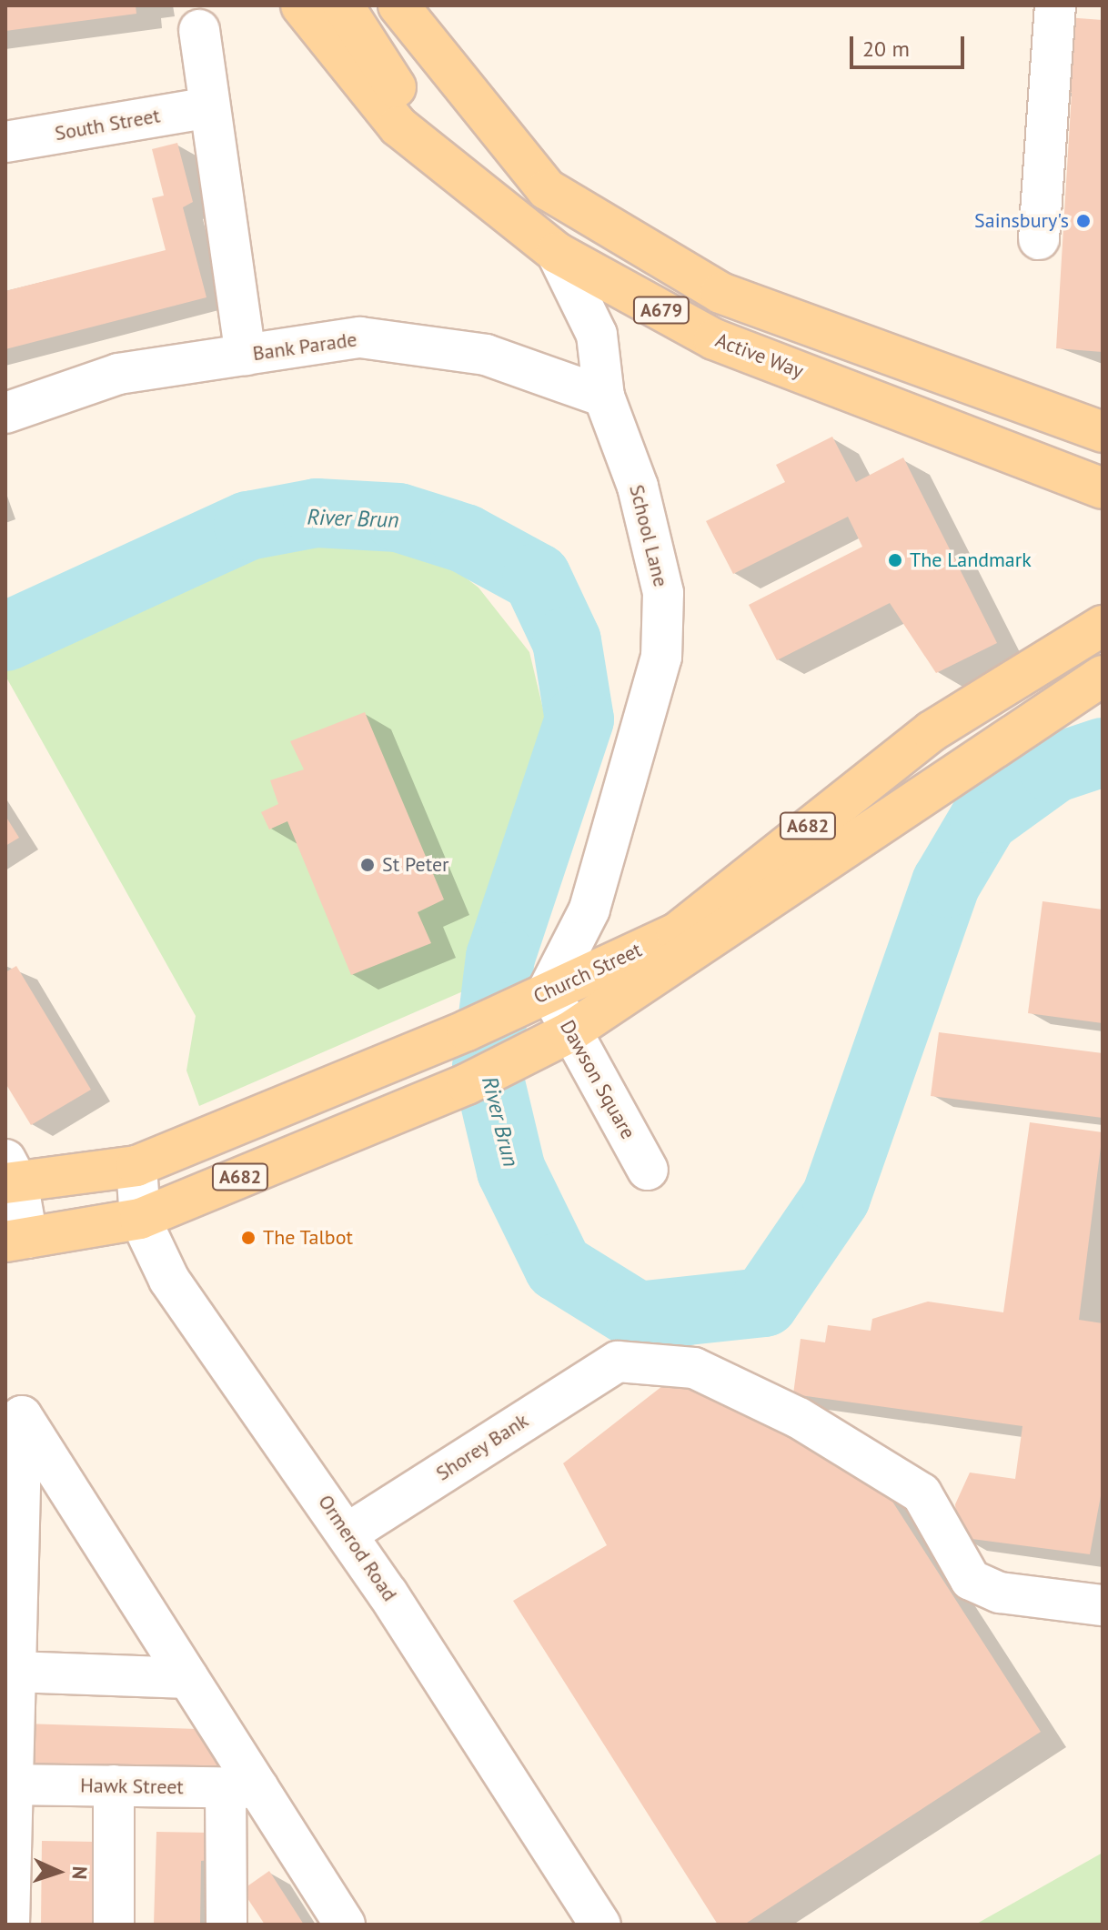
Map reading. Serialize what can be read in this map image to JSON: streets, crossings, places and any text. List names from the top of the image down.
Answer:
{
  "streets": {
    "main road": [
      "A679",
      "Active Way",
      "A682",
      "Church Street"
    ],
    "street": [
      "South Street",
      "Bank Parade",
      "School Lane",
      "Dawson Square",
      "Shorey Bank",
      "Ormerod Road",
      "Hawk Street"
    ]
  },
  "crossings": [
    ["A679", "Active Way"],
    ["Bank Parade", "School Lane"],
    ["Active Way", "School Lane"],
    ["School Lane", "Church Street"],
    ["School Lane", "Dawson Square"],
    ["Church Street", "Dawson Square"],
    ["Church Street", "Ormerod Road"],
    ["Shorey Bank", "Ormerod Road"]
  ],
  "water": ["River Brun"],
  "places": [
    "Sainsbury's",
    "The Landmark",
    "St Peter",
    "The Talbot"
  ],
  "scale_bar": "20 m",
  "north": "right"
}
